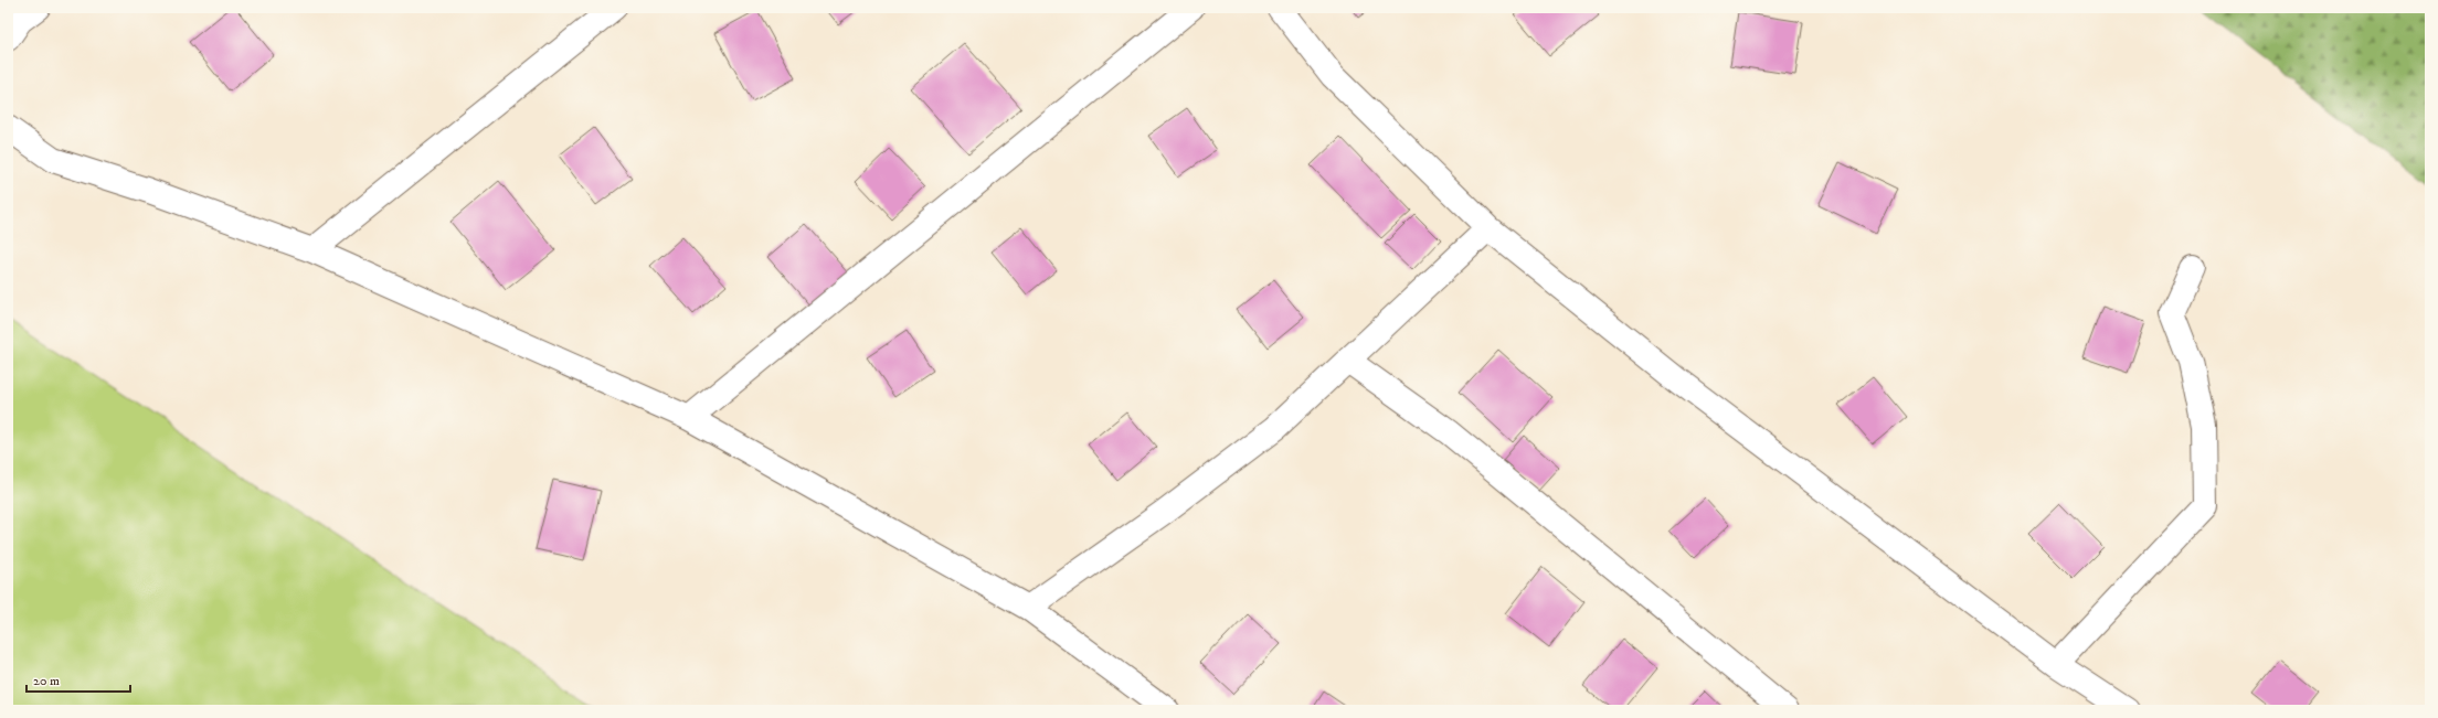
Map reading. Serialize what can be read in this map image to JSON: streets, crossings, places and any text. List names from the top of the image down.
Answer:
{
  "scale_bar": "20 m"
}
